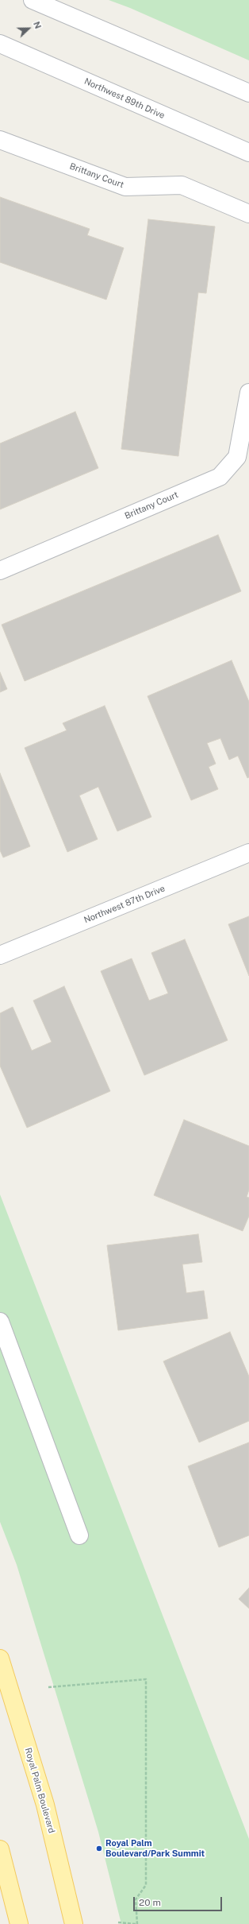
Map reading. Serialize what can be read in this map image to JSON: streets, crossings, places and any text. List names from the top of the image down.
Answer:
{
  "streets": {
    "main road": ["Royal Palm Boulevard"],
    "street": ["Northwest 89th Drive", "Brittany Court", "Northwest 87th Drive"]
  },
  "places": ["Royal Palm Boulevard/Park Summit"],
  "scale_bar": "20 m",
  "north": "right"
}
